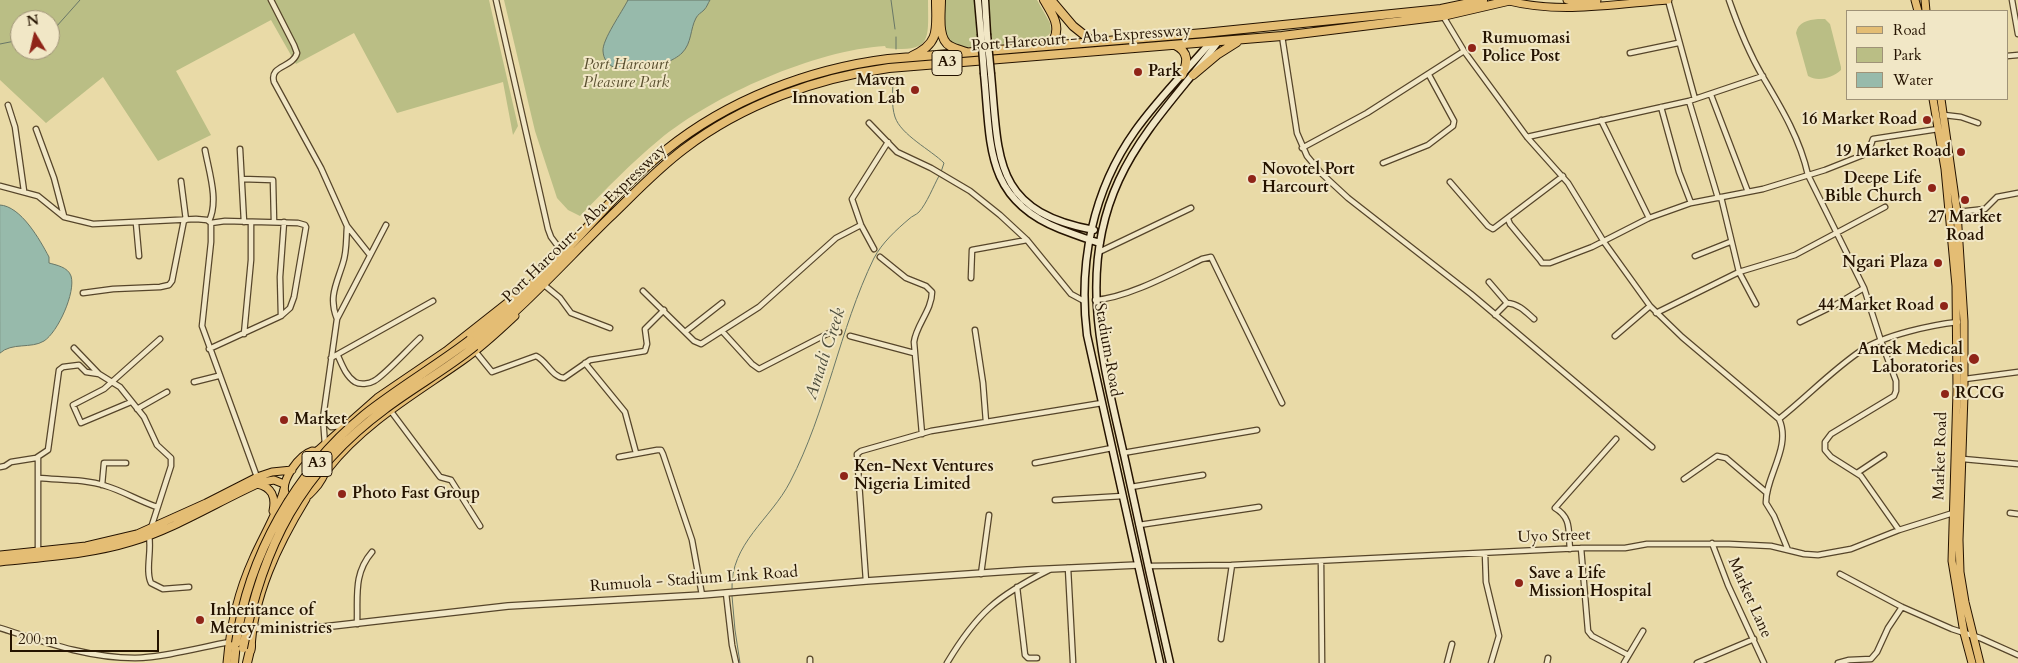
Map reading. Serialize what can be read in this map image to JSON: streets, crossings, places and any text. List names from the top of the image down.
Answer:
{
  "streets": {
    "highway": ["Port Harcourt - Aba Expressway", "A3"],
    "main road": ["Stadium Road", "Market Road"],
    "street": ["Uyo Street", "Rumuola - Stadium Link Road", "Market Lane"]
  },
  "crossings": [
    ["Port Harcourt - Aba Expressway", "A3"],
    ["Port Harcourt - Aba Expressway", "Stadium Road"],
    ["Stadium Road", "Uyo Street"],
    ["Stadium Road", "Rumuola - Stadium Link Road"],
    ["Market Road", "Uyo Street"],
    ["Uyo Street", "Market Lane"]
  ],
  "water": ["Amadi Creek"],
  "parks": ["Port Harcourt Pleasure Park"],
  "places": [
    "Rumuomasi Police Post",
    "Park",
    "Maven Innovation Lab",
    "16 Market Road",
    "19 Market Road",
    "Novotel Port Harcourt",
    "Deepe Life Bible Church",
    "27 Market Road",
    "Ngari Plaza",
    "44 Market Road",
    "Antek Medical Laboratories",
    "RCCG",
    "Market",
    "Ken-Next Ventures Nigeria Limited",
    "Photo Fast Group",
    "Save a Life Mission Hospital",
    "Inheritance of Mercy ministries"
  ],
  "legend": ["Road", "Park", "Water"],
  "scale_bar": "200 m",
  "north": "top"
}
